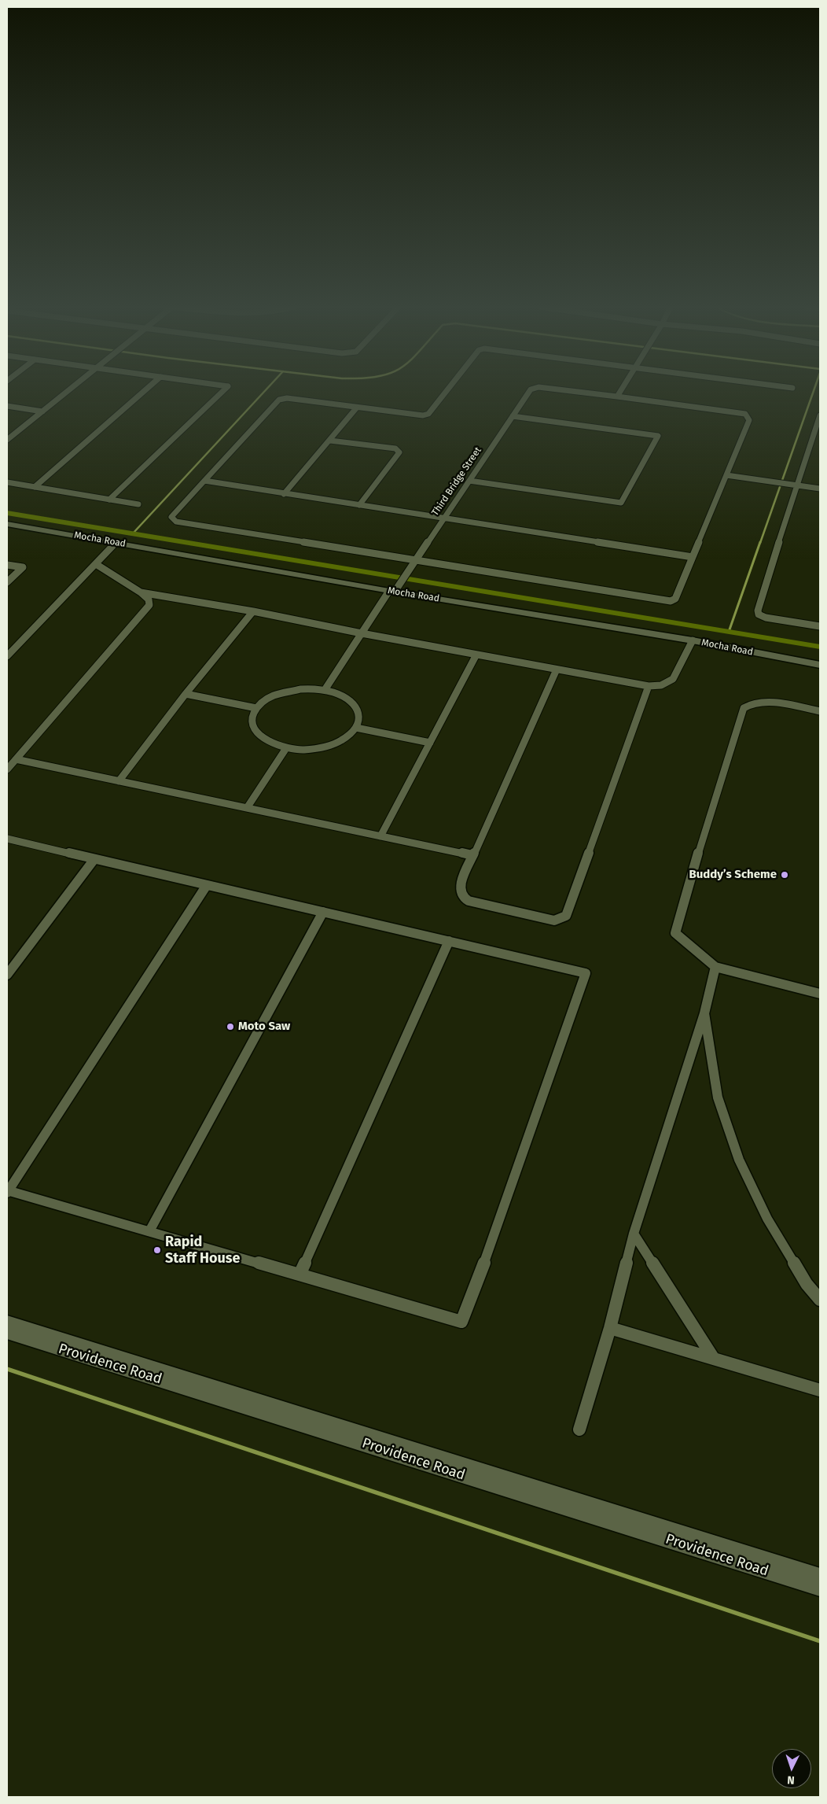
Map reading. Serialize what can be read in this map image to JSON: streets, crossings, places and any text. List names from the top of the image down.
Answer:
{
  "streets": {
    "street": ["Third Bridge Street", "Mocha Road", "Providence Road"]
  },
  "crossings": [
    ["Third Bridge Street", "Mocha Road"]
  ],
  "places": ["Buddy’s Scheme", "Moto Saw", "Rapid Staff House"],
  "north": "bottom"
}
